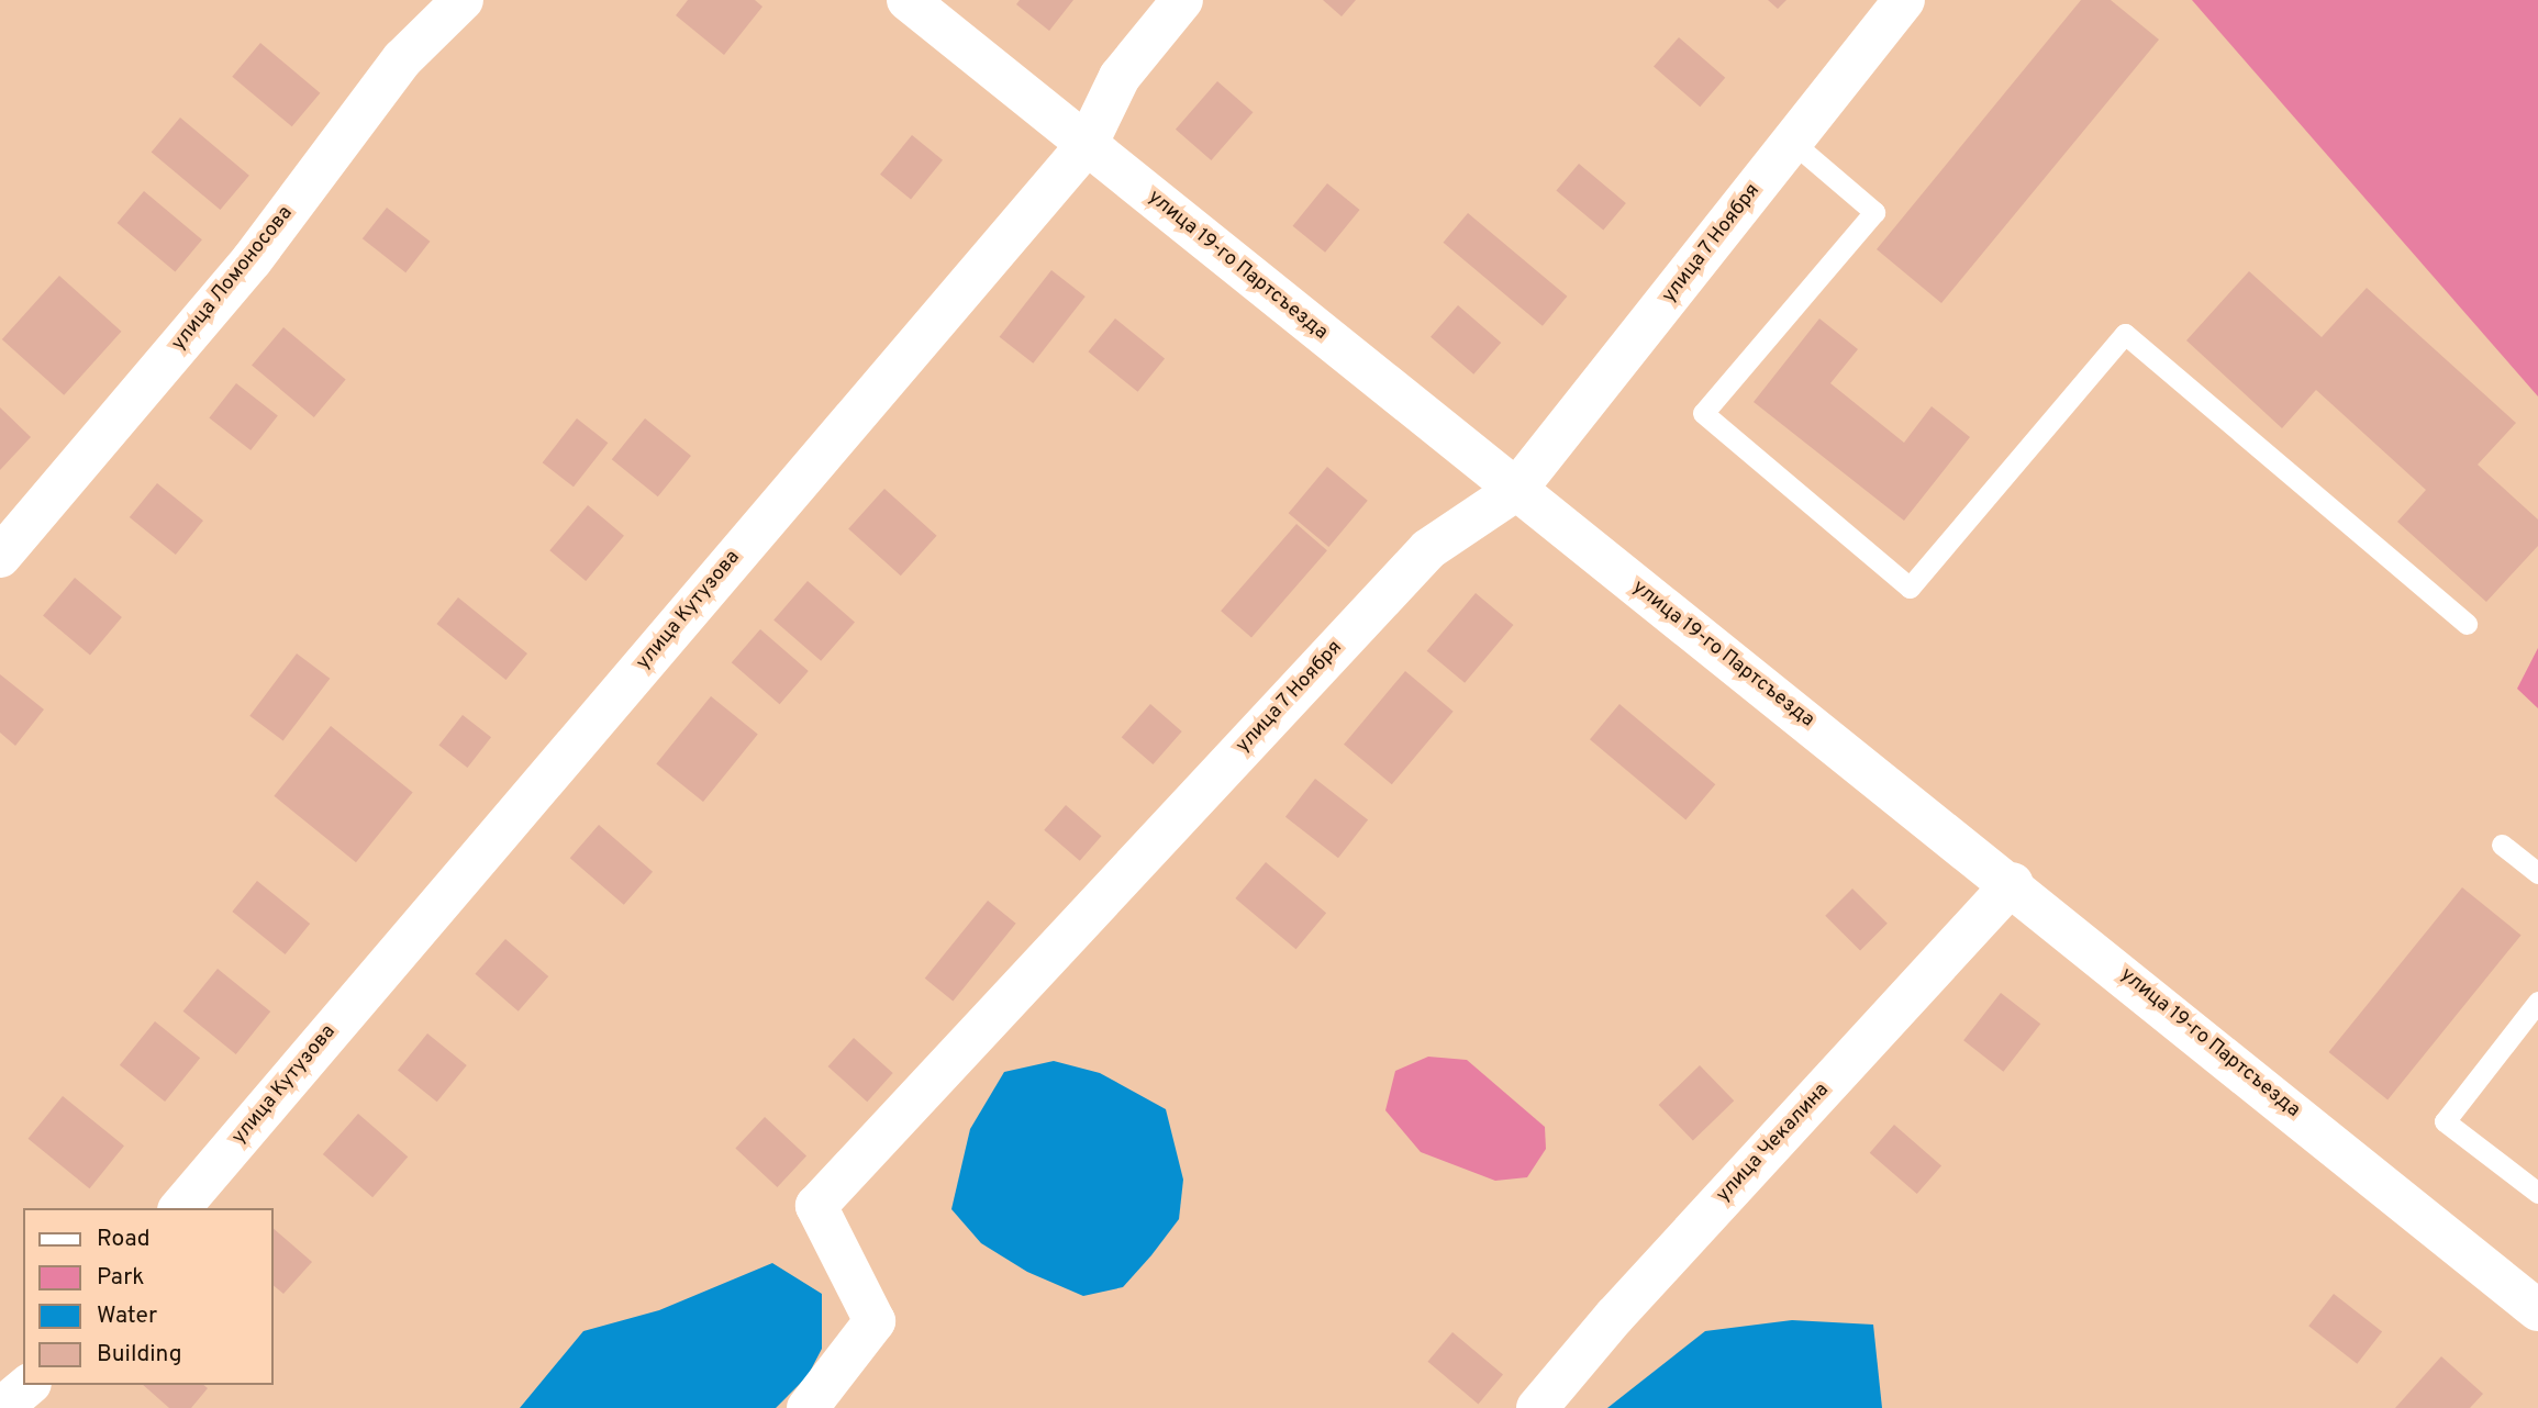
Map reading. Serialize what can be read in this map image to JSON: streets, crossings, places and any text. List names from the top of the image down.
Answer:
{
  "streets": {
    "street": [
      "улица 7 Ноября",
      "улица 19-го Партсъезда",
      "улица Ломоносова",
      "улица Кутузова",
      "улица Чекалина"
    ]
  },
  "crossings": [
    ["улица 7 Ноября", "улица 19-го Партсъезда"],
    ["улица 19-го Партсъезда", "улица Кутузова"],
    ["улица 19-го Партсъезда", "улица Чекалина"]
  ],
  "legend": [
    "Road",
    "Park",
    "Water",
    "Building"
  ]
}
